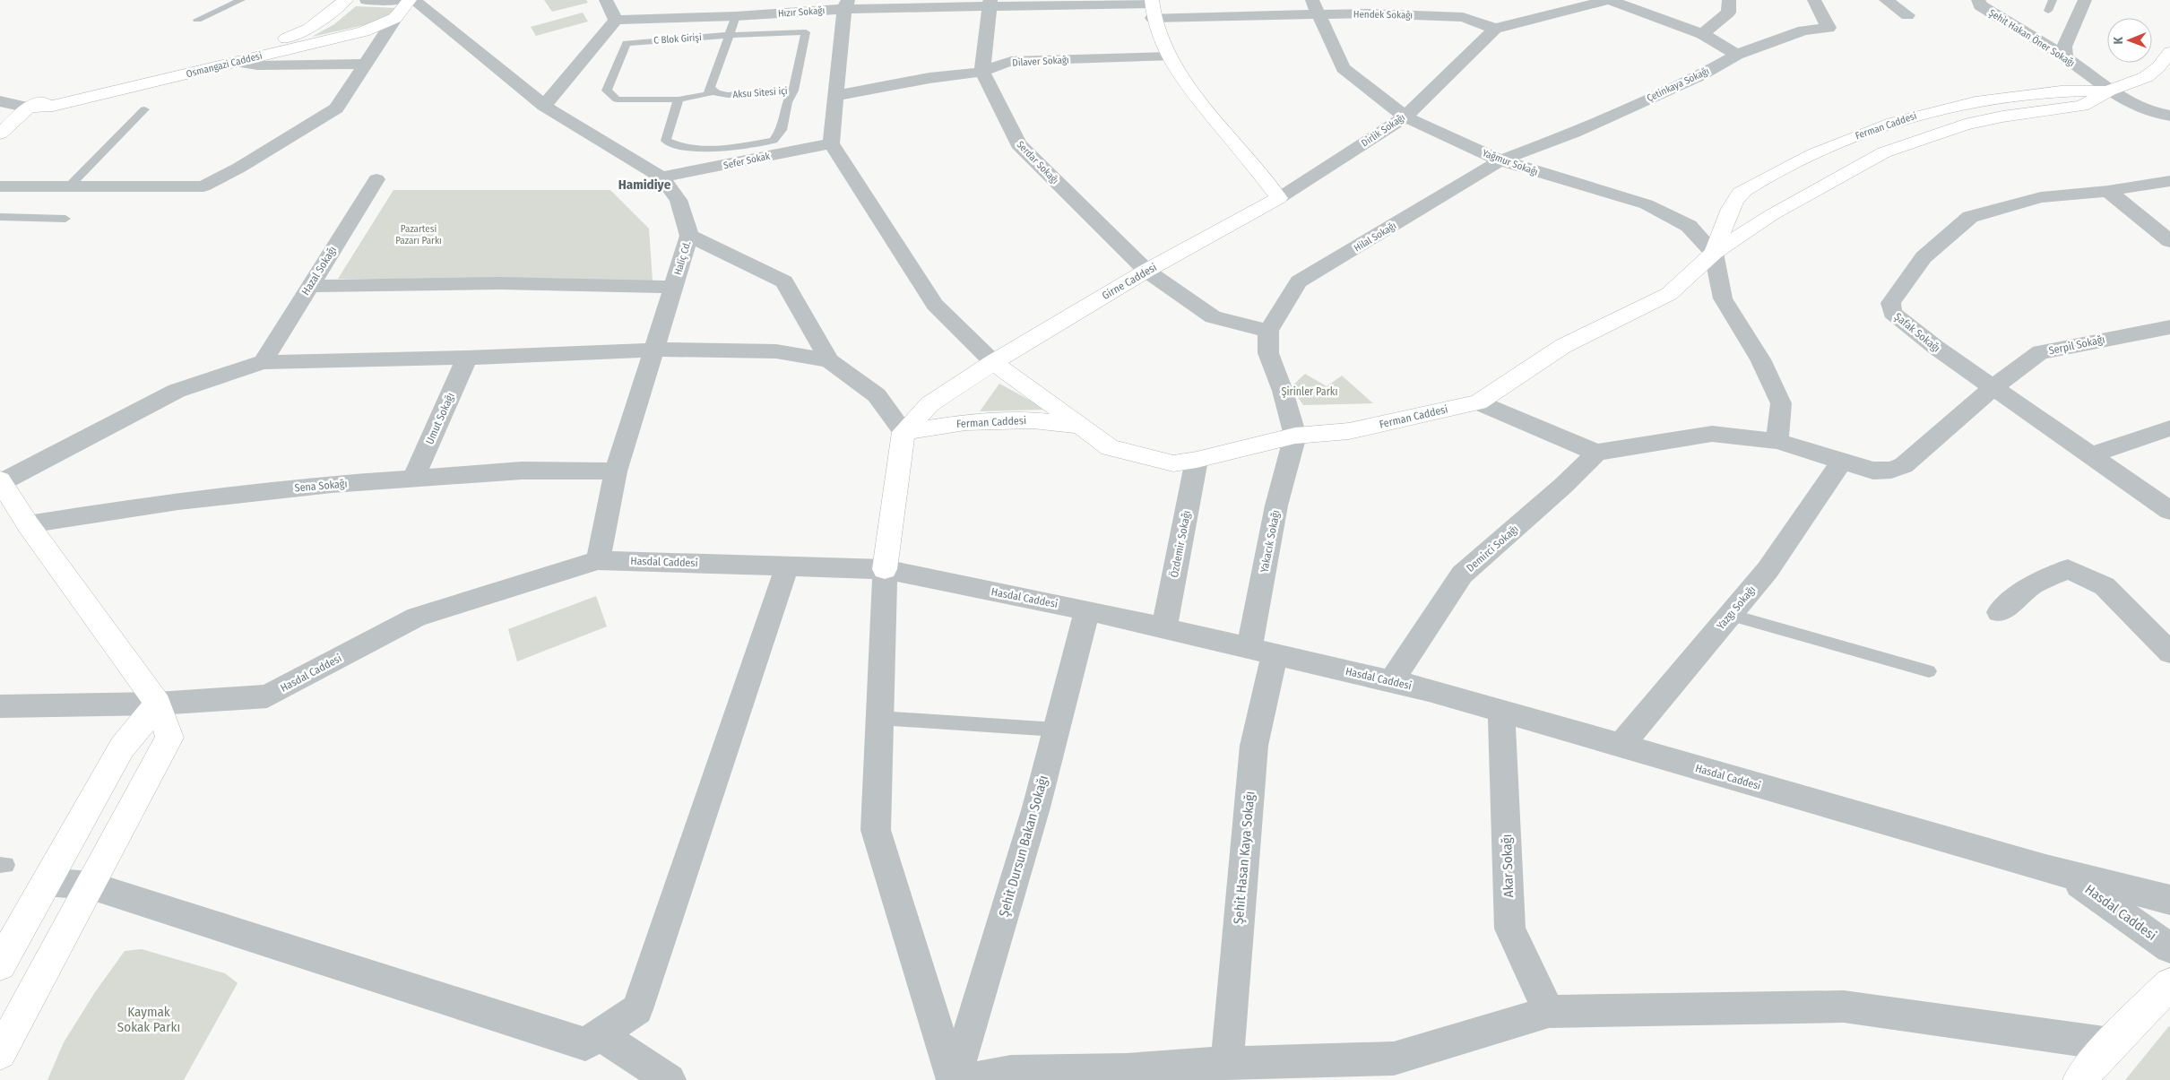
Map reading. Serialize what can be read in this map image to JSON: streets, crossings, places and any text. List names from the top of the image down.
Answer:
{
  "streets": {
    "street": [
      "Hızır Sokağı",
      "Hendek Sokağı",
      "Şehit Hakan Öner Sokağı",
      "Dilaver Sokağı",
      "Osmangazi Caddesi",
      "Çetinkaya Sokağı",
      "Ferman Caddesi",
      "Dirlik Sokağı",
      "Sefer Sokak",
      "Serdar Sokağı",
      "Yağmur Sokağı",
      "Hilal Sokağı",
      "Haliç Cd.",
      "Hazal Sokağı",
      "Girne Caddesi",
      "Şafak Sokağı",
      "Serpil Sokağı",
      "Umut Sokağı",
      "Sena Sokağı",
      "Yakacık Sokağı",
      "Özdemir Sokağı",
      "Demirci Sokağı",
      "Hasdal Caddesi",
      "Yazgı Sokağı",
      "Şehit Dursun Bakan Sokağı",
      "Şehit Hasan Kaya Sokağı",
      "Akar Sokağı"
    ],
    "lane": ["C Blok Girişi", "Aksu Sitesi içi"]
  },
  "crossings": [
    ["Hızır Sokağı", "Hendek Sokağı"],
    ["Hızır Sokağı", "Haliç Cd."],
    ["Hendek Sokağı", "Dirlik Sokağı"],
    ["Hendek Sokağı", "Yağmur Sokağı"],
    ["Şehit Hakan Öner Sokağı", "Ferman Caddesi"],
    ["C Blok Girişi", "Aksu Sitesi içi"],
    ["Dilaver Sokağı", "Serdar Sokağı"],
    ["Çetinkaya Sokağı", "Yağmur Sokağı"],
    ["Çetinkaya Sokağı", "Hilal Sokağı"],
    ["Ferman Caddesi", "Yağmur Sokağı"],
    ["Ferman Caddesi", "Girne Caddesi"],
    ["Ferman Caddesi", "Yakacık Sokağı"],
    ["Ferman Caddesi", "Özdemir Sokağı"],
    ["Dirlik Sokağı", "Yağmur Sokağı"],
    ["Dirlik Sokağı", "Girne Caddesi"],
    ["Sefer Sokak", "Haliç Cd."],
    ["Serdar Sokağı", "Hilal Sokağı"],
    ["Serdar Sokağı", "Girne Caddesi"],
    ["Yağmur Sokağı", "Hilal Sokağı"],
    ["Haliç Cd.", "Sena Sokağı"],
    ["Haliç Cd.", "Hasdal Caddesi"],
    ["Şafak Sokağı", "Serpil Sokağı"],
    ["Serpil Sokağı", "Demirci Sokağı"],
    ["Serpil Sokağı", "Yazgı Sokağı"],
    ["Umut Sokağı", "Sena Sokağı"],
    ["Yakacık Sokağı", "Hasdal Caddesi"],
    ["Yakacık Sokağı", "Şehit Hasan Kaya Sokağı"],
    ["Özdemir Sokağı", "Hasdal Caddesi"],
    ["Demirci Sokağı", "Hasdal Caddesi"],
    ["Hasdal Caddesi", "Yazgı Sokağı"],
    ["Hasdal Caddesi", "Şehit Dursun Bakan Sokağı"],
    ["Hasdal Caddesi", "Şehit Hasan Kaya Sokağı"],
    ["Hasdal Caddesi", "Akar Sokağı"]
  ],
  "districts": ["Hamidiye"],
  "parks": ["Pazartesi Pazarı Parkı", "Şirinler Parkı", "Kaymak Sokak Parkı"],
  "north": "left"
}
